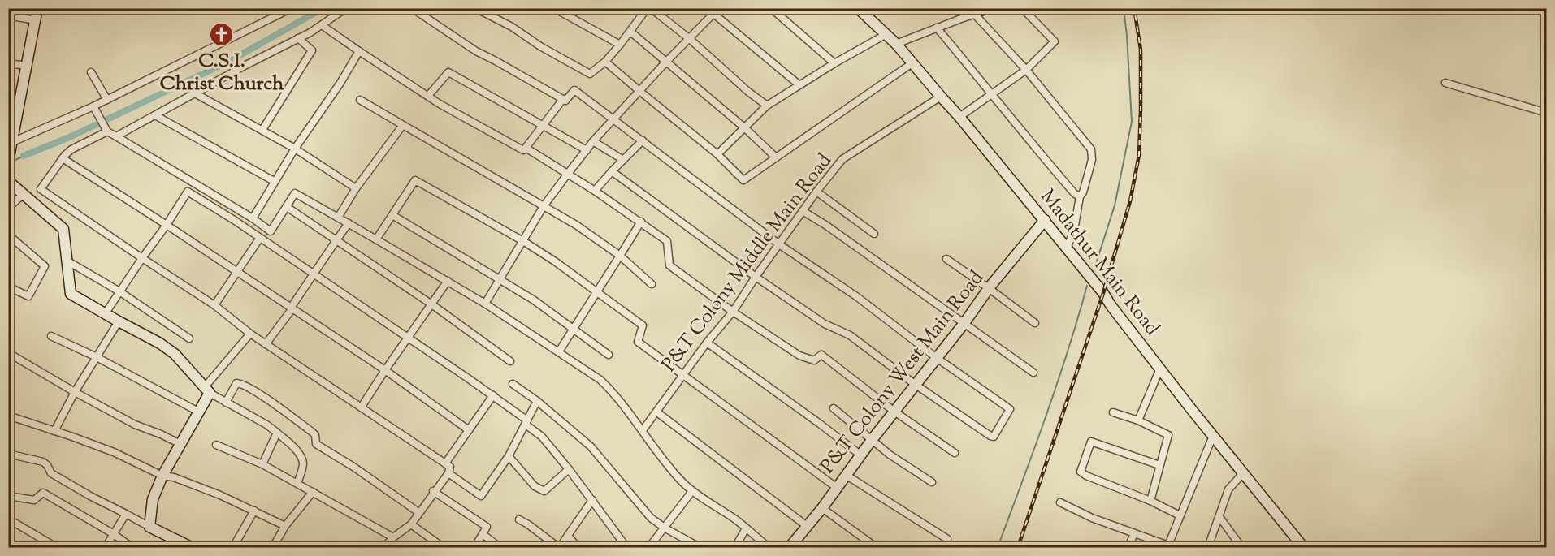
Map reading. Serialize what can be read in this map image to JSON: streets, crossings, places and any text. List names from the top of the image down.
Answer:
{
  "streets": {
    "street": ["P&T Colony Middle Main Road", "Madathur Main Road", "P&T Colony West Main Road"]
  },
  "crossings": [
    ["P&T Colony Middle Main Road", "Madathur Main Road"],
    ["Madathur Main Road", "P&T Colony West Main Road"]
  ],
  "places": {
    "church": ["C.S.I. Christ Church"]
  }
}
